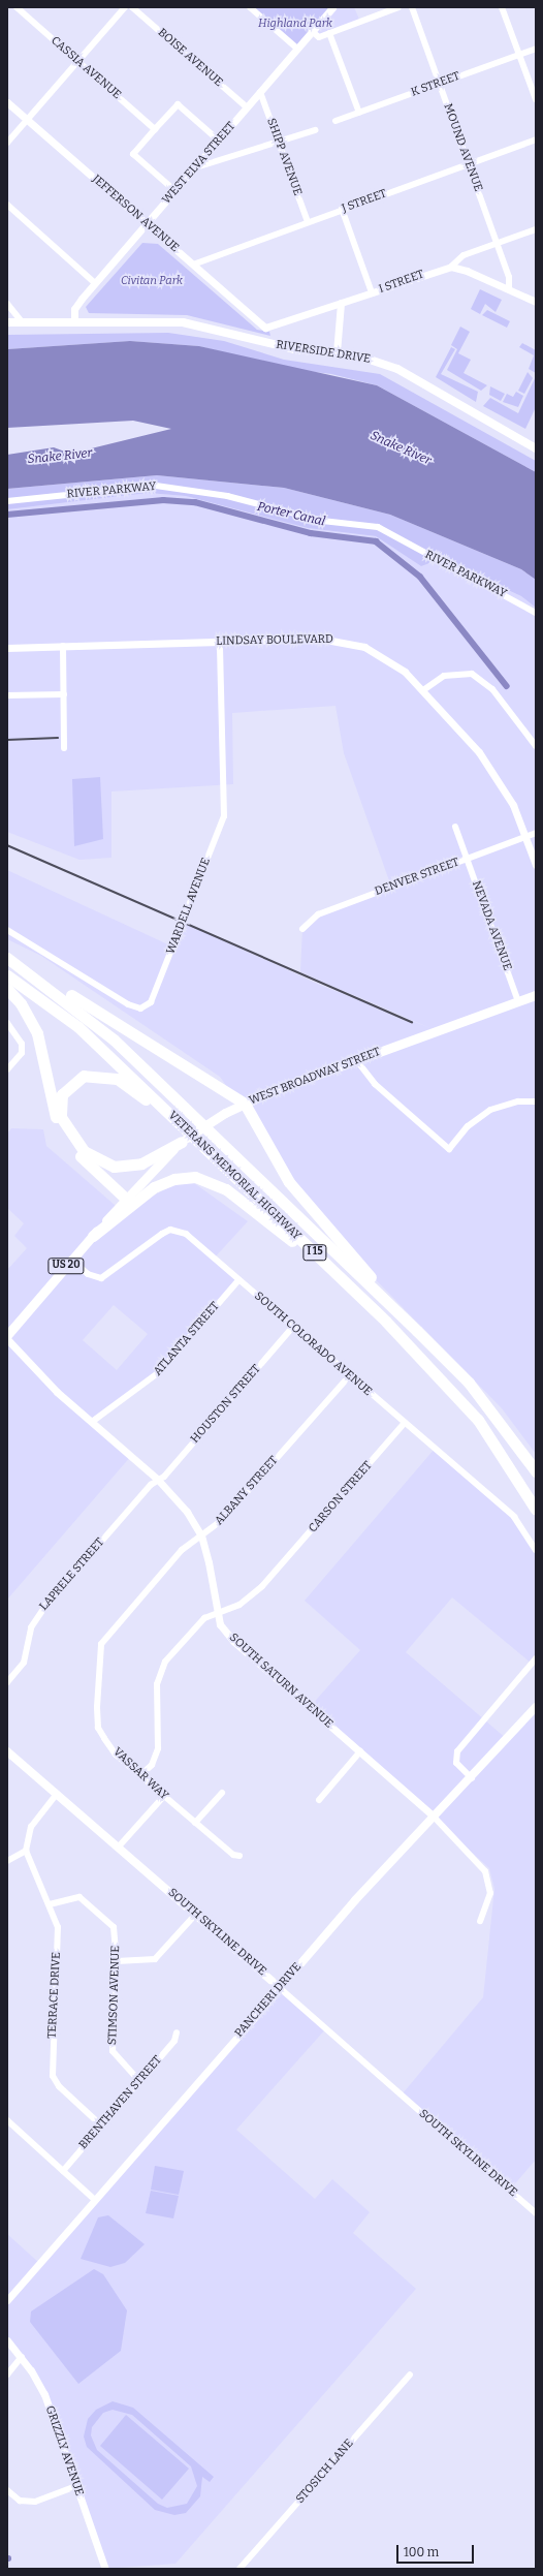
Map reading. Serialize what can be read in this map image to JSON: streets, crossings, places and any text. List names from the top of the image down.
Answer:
{
  "streets": {
    "highway": ["VETERANS MEMORIAL HIGHWAY", "I 15"],
    "main road": [
      "RIVERSIDE DRIVE",
      "WEST BROADWAY STREET",
      "US 20",
      "SOUTH SKYLINE DRIVE",
      "PANCHERI DRIVE"
    ],
    "street": [
      "BOISE AVENUE",
      "CASSIA AVENUE",
      "K STREET",
      "MOUND AVENUE",
      "SHIPP AVENUE",
      "WEST ELVA STREET",
      "J STREET",
      "JEFFERSON AVENUE",
      "I STREET",
      "RIVER PARKWAY",
      "LINDSAY BOULEVARD",
      "DENVER STREET",
      "WARDELL AVENUE",
      "NEVADA AVENUE",
      "ATLANTA STREET",
      "SOUTH COLORADO AVENUE",
      "HOUSTON STREET",
      "ALBANY STREET",
      "CARSON STREET",
      "LAPRELE STREET",
      "SOUTH SATURN AVENUE",
      "VASSAR WAY",
      "TERRACE DRIVE",
      "STIMSON AVENUE",
      "BRENTHAVEN STREET",
      "GRIZZLY AVENUE",
      "STOSICH LANE"
    ]
  },
  "crossings": [
    ["BOISE AVENUE", "WEST ELVA STREET"],
    ["K STREET", "MOUND AVENUE"],
    ["MOUND AVENUE", "J STREET"],
    ["MOUND AVENUE", "I STREET"],
    ["SHIPP AVENUE", "WEST ELVA STREET"],
    ["SHIPP AVENUE", "J STREET"],
    ["WEST ELVA STREET", "JEFFERSON AVENUE"],
    ["WEST ELVA STREET", "RIVERSIDE DRIVE"],
    ["J STREET", "JEFFERSON AVENUE"],
    ["JEFFERSON AVENUE", "I STREET"],
    ["LINDSAY BOULEVARD", "DENVER STREET"],
    ["LINDSAY BOULEVARD", "WARDELL AVENUE"],
    ["DENVER STREET", "NEVADA AVENUE"],
    ["NEVADA AVENUE", "WEST BROADWAY STREET"],
    ["WEST BROADWAY STREET", "SOUTH COLORADO AVENUE"],
    ["ATLANTA STREET", "SOUTH COLORADO AVENUE"],
    ["ATLANTA STREET", "SOUTH SATURN AVENUE"],
    ["SOUTH COLORADO AVENUE", "HOUSTON STREET"],
    ["SOUTH COLORADO AVENUE", "ALBANY STREET"],
    ["SOUTH COLORADO AVENUE", "CARSON STREET"],
    ["HOUSTON STREET", "LAPRELE STREET"],
    ["HOUSTON STREET", "SOUTH SATURN AVENUE"],
    ["ALBANY STREET", "SOUTH SATURN AVENUE"],
    ["ALBANY STREET", "VASSAR WAY"],
    ["CARSON STREET", "SOUTH SATURN AVENUE"],
    ["CARSON STREET", "VASSAR WAY"],
    ["LAPRELE STREET", "SOUTH SATURN AVENUE"],
    ["SOUTH SATURN AVENUE", "PANCHERI DRIVE"],
    ["SOUTH SKYLINE DRIVE", "PANCHERI DRIVE"],
    ["TERRACE DRIVE", "STIMSON AVENUE"],
    ["TERRACE DRIVE", "BRENTHAVEN STREET"],
    ["STIMSON AVENUE", "BRENTHAVEN STREET"]
  ],
  "water": ["Snake River", "Porter Canal"],
  "parks": ["Highland Park", "Civitan Park"],
  "scale_bar": "100 m"
}
